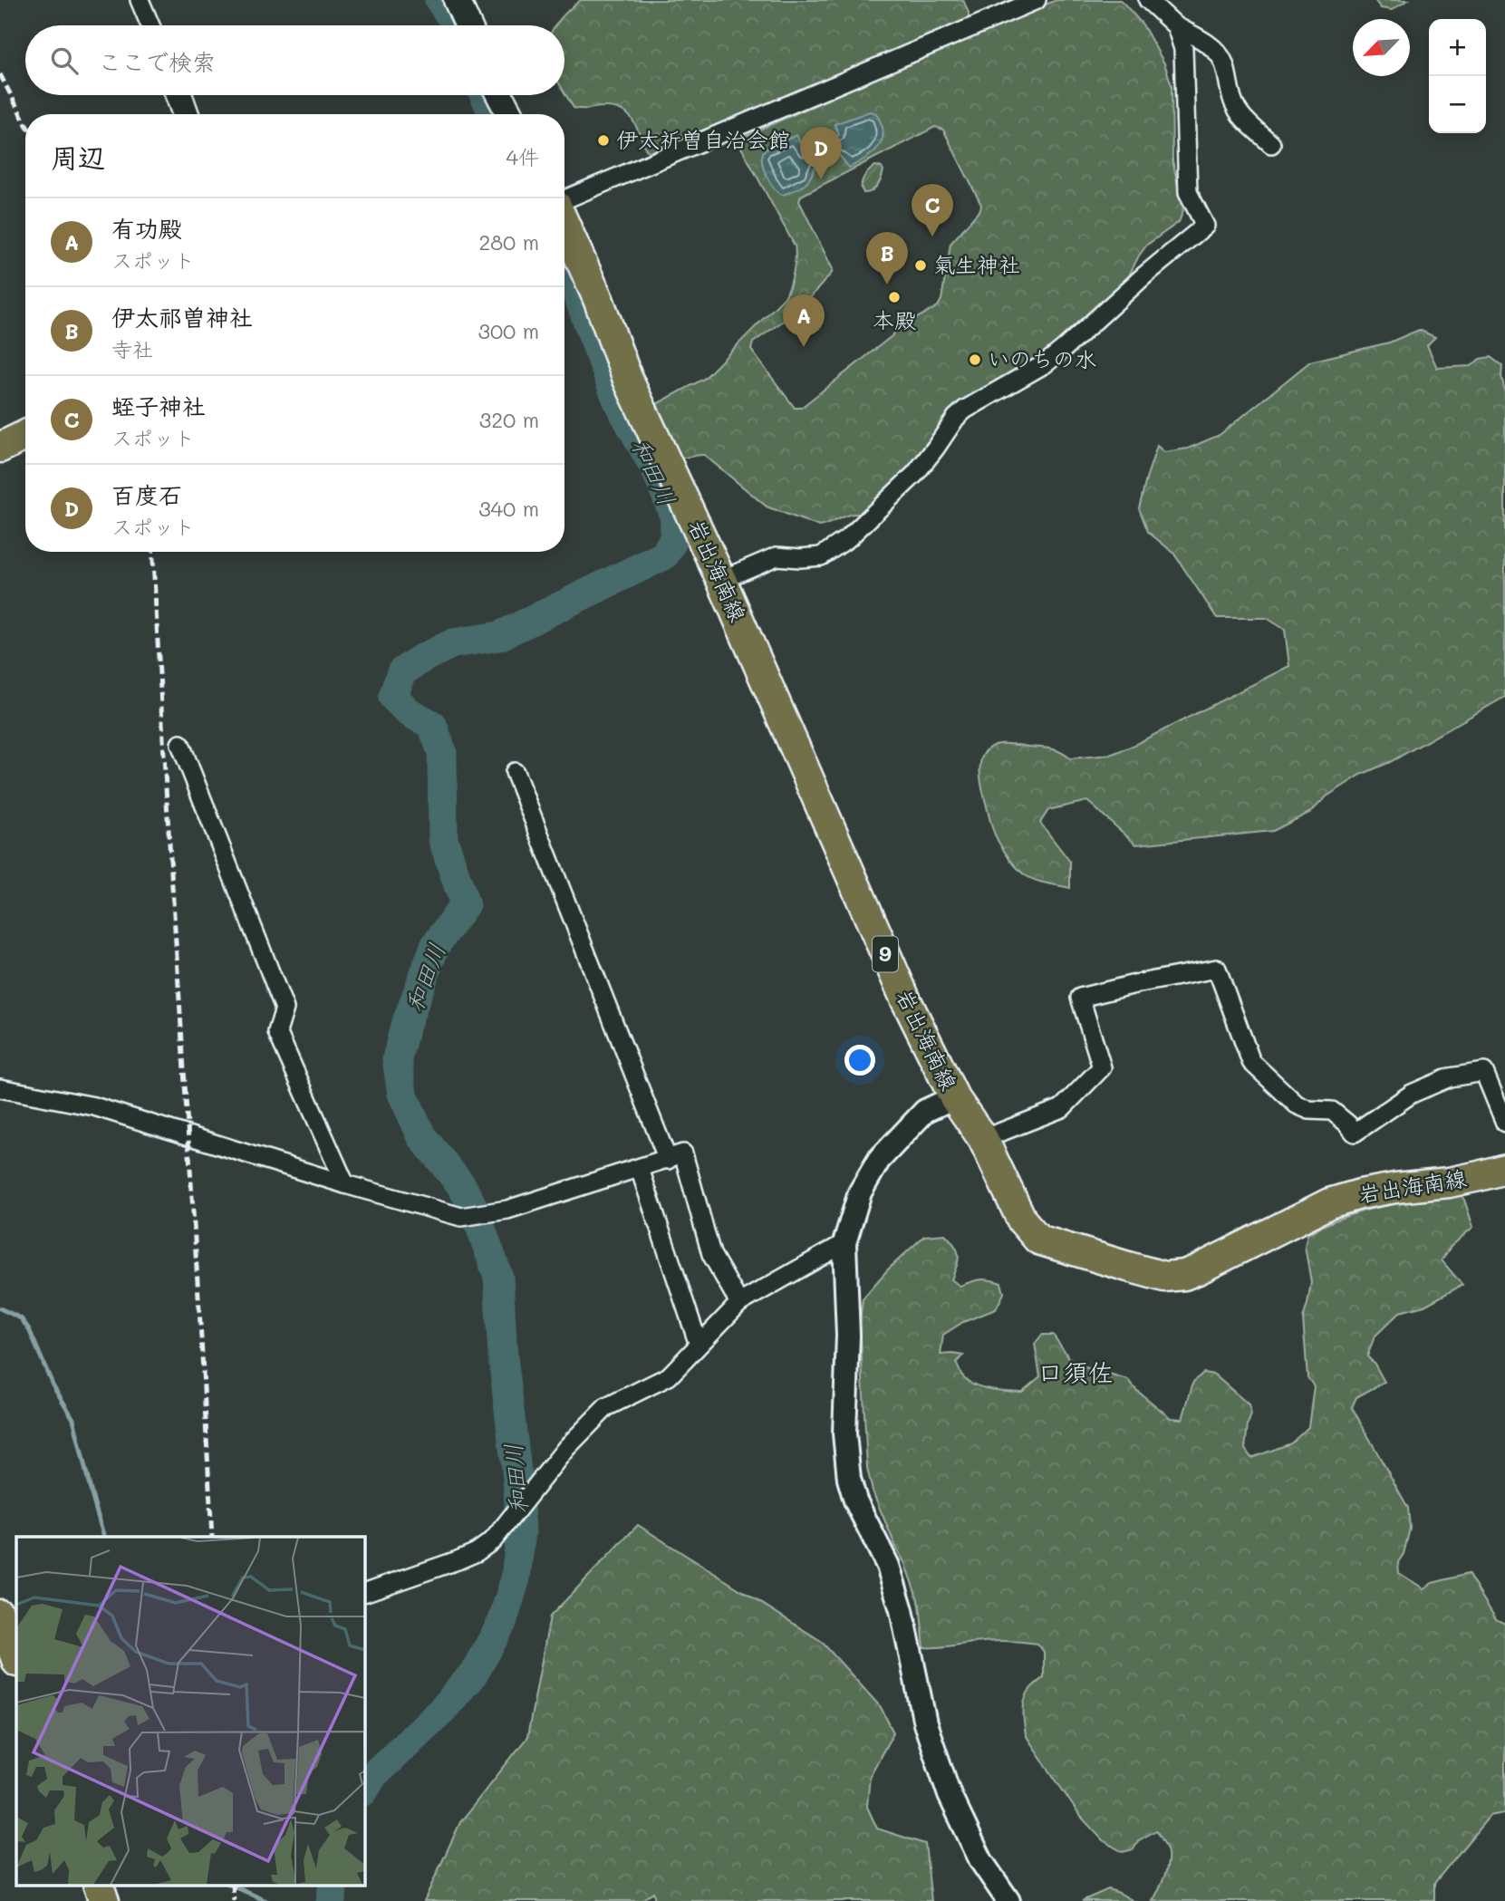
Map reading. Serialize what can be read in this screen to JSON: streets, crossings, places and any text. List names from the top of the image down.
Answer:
{
  "streets": {
    "main road": ["岩出海南線", "9"]
  },
  "districts": ["口須佐"],
  "water": ["和田川"],
  "places": [
    "伊太祈曽自治会館",
    "氣生神社",
    "本殿",
    "いのちの水"
  ],
  "north": "bottom left",
  "page": {
    "map_buttons": ["+", "−"],
    "search": "ここで検索",
    "heading": ["周辺", "4件"],
    "pins": [
      "D",
      "C",
      "B",
      "A"
    ],
    "list": [
      {
        "mark": "A",
        "name": "有功殿",
        "note": "スポット",
        "value": "280 m"
      },
      {
        "mark": "B",
        "name": "伊太祁曽神社",
        "note": "寺社",
        "value": "300 m"
      },
      {
        "mark": "C",
        "name": "蛭子神社",
        "note": "スポット",
        "value": "320 m"
      },
      {
        "mark": "D",
        "name": "百度石",
        "note": "スポット",
        "value": "340 m"
      }
    ]
  }
}
